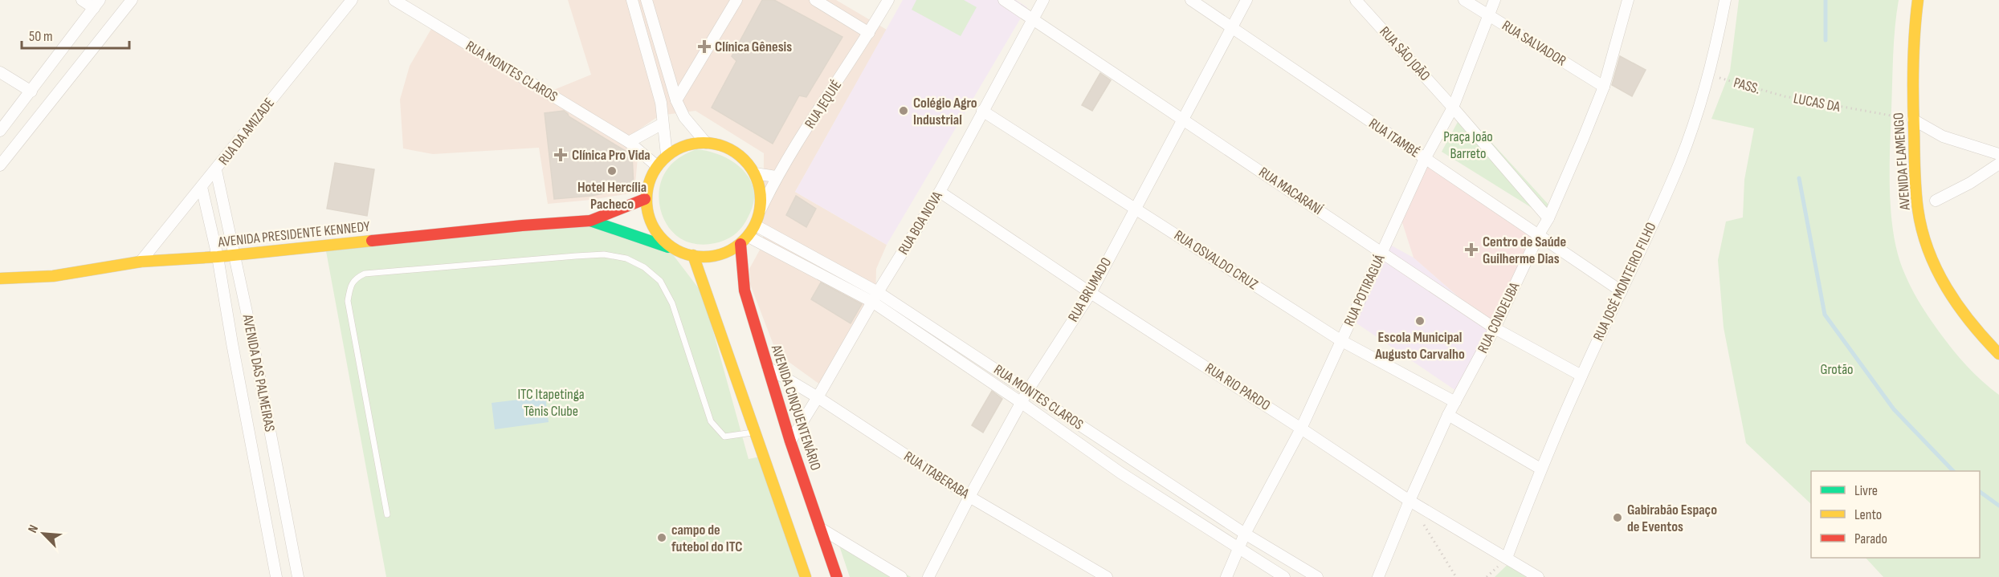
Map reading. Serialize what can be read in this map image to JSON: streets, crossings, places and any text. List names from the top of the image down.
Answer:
{
  "streets": {
    "main road": ["AVENIDA FLAMENGO", "AVENIDA PRESIDENTE KENNEDY", "AVENIDA CINQUENTENÁRIO"],
    "street": [
      "RUA SALVADOR",
      "RUA SÃO JOÃO",
      "RUA MONTES CLAROS",
      "RUA JEQUIÉ",
      "RUA DA AMIZADE",
      "RUA ITAMBÉ",
      "RUA MACARANÍ",
      "RUA BOA NOVA",
      "RUA OSVALDO CRUZ",
      "RUA JOSÉ MONTEIRO FILHO",
      "RUA BRUMADO",
      "RUA POTIRAGUÁ",
      "RUA CONDEUBA",
      "AVENIDA DAS PALMEIRAS",
      "RUA RIO PARDO",
      "RUA ITABERABA"
    ],
    "path": ["PASS.", "LUCAS DA"]
  },
  "crossings": [
    ["RUA SALVADOR", "RUA POTIRAGUÁ"],
    ["RUA SALVADOR", "RUA CONDEUBA"],
    ["RUA SÃO JOÃO", "RUA POTIRAGUÁ"],
    ["RUA MONTES CLAROS", "RUA JEQUIÉ"],
    ["RUA MONTES CLAROS", "RUA BOA NOVA"],
    ["RUA MONTES CLAROS", "AVENIDA PRESIDENTE KENNEDY"],
    ["RUA MONTES CLAROS", "RUA BRUMADO"],
    ["RUA MONTES CLAROS", "RUA POTIRAGUÁ"],
    ["RUA MONTES CLAROS", "AVENIDA CINQUENTENÁRIO"],
    ["PASS.", "LUCAS DA"],
    ["PASS.", "RUA JOSÉ MONTEIRO FILHO"],
    ["LUCAS DA", "AVENIDA FLAMENGO"],
    ["RUA JEQUIÉ", "AVENIDA PRESIDENTE KENNEDY"],
    ["RUA JEQUIÉ", "AVENIDA CINQUENTENÁRIO"],
    ["RUA DA AMIZADE", "AVENIDA PRESIDENTE KENNEDY"],
    ["RUA DA AMIZADE", "AVENIDA DAS PALMEIRAS"],
    ["RUA ITAMBÉ", "RUA JOSÉ MONTEIRO FILHO"],
    ["RUA ITAMBÉ", "RUA BRUMADO"],
    ["RUA ITAMBÉ", "RUA POTIRAGUÁ"],
    ["RUA ITAMBÉ", "RUA CONDEUBA"],
    ["RUA MACARANÍ", "RUA BOA NOVA"],
    ["RUA MACARANÍ", "RUA JOSÉ MONTEIRO FILHO"],
    ["RUA MACARANÍ", "RUA BRUMADO"],
    ["RUA MACARANÍ", "RUA POTIRAGUÁ"],
    ["RUA MACARANÍ", "RUA CONDEUBA"],
    ["RUA BOA NOVA", "RUA OSVALDO CRUZ"],
    ["RUA BOA NOVA", "RUA RIO PARDO"],
    ["RUA BOA NOVA", "AVENIDA CINQUENTENÁRIO"],
    ["RUA BOA NOVA", "RUA ITABERABA"],
    ["AVENIDA PRESIDENTE KENNEDY", "AVENIDA DAS PALMEIRAS"],
    ["AVENIDA PRESIDENTE KENNEDY", "AVENIDA CINQUENTENÁRIO"],
    ["RUA OSVALDO CRUZ", "RUA BRUMADO"],
    ["RUA OSVALDO CRUZ", "RUA POTIRAGUÁ"],
    ["RUA OSVALDO CRUZ", "RUA CONDEUBA"],
    ["RUA JOSÉ MONTEIRO FILHO", "RUA RIO PARDO"],
    ["RUA BRUMADO", "RUA RIO PARDO"],
    ["RUA BRUMADO", "RUA ITABERABA"],
    ["RUA POTIRAGUÁ", "RUA RIO PARDO"],
    ["RUA CONDEUBA", "RUA RIO PARDO"],
    ["AVENIDA CINQUENTENÁRIO", "RUA ITABERABA"]
  ],
  "parks": ["Praça João Barreto", "Grotão", "ITC Itapetinga Tênis Clube"],
  "places": {
    "health": ["Clínica Gênesis", "Clínica Pro Vida", "Centro de Saúde Guilherme Dias"],
    "other": [
      "Colégio Agro Industrial",
      "Hotel Hercília Pacheco",
      "Escola Municipal Augusto Carvalho",
      "Gabirabão Espaço de Eventos",
      "campo de futebol do ITC"
    ]
  },
  "legend": ["Livre", "Lento", "Parado"],
  "scale_bar": "50 m",
  "north": "top left"
}
